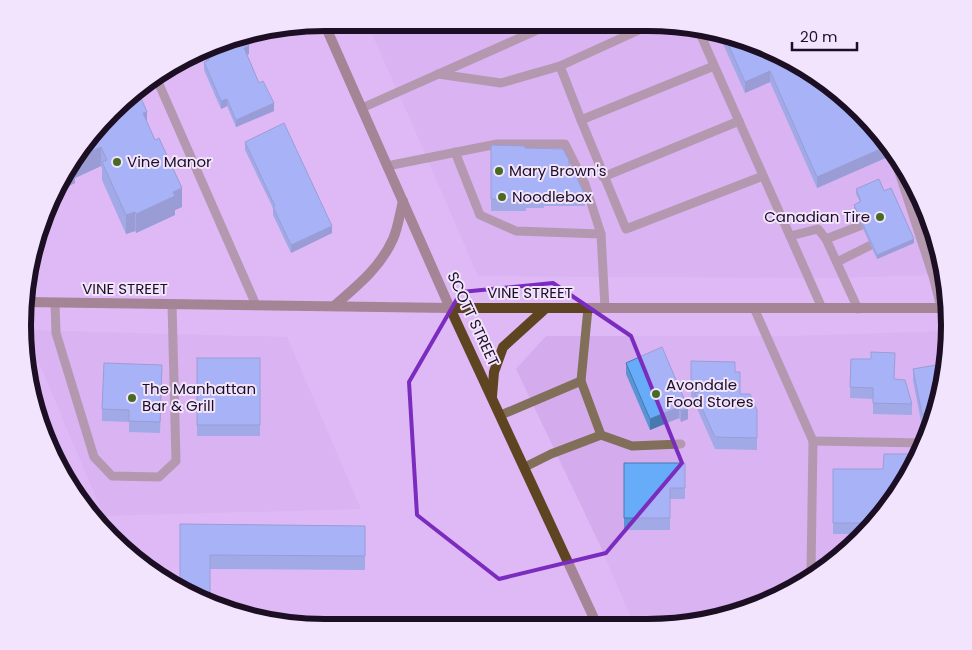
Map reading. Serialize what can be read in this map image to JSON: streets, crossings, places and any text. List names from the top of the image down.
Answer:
{
  "streets": {
    "street": ["VINE STREET", "SCOTT STREET"]
  },
  "crossings": [
    ["VINE STREET", "SCOTT STREET"]
  ],
  "places": [
    "Vine Manor",
    "Mary Brown's",
    "Noodlebox",
    "Canadian Tire",
    "Avondale Food Stores",
    "The Manhattan Bar & Grill"
  ],
  "scale_bar": "20 m"
}
